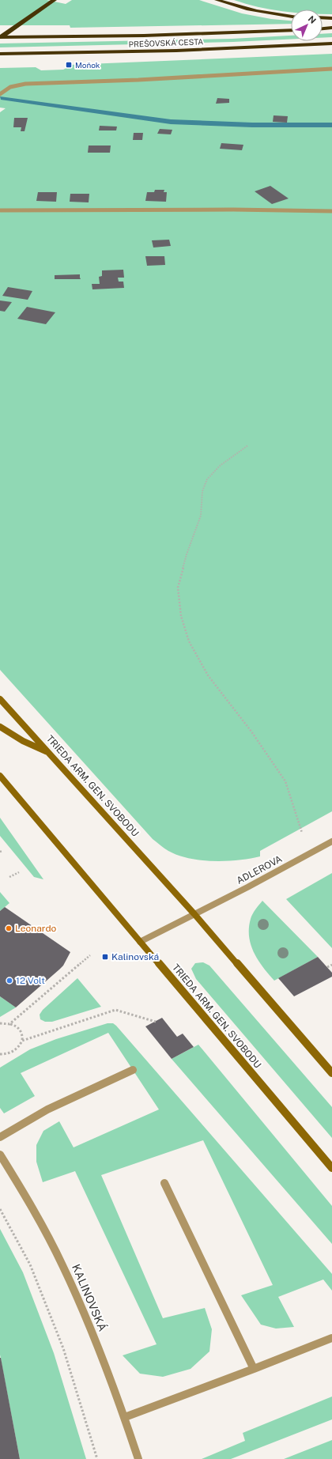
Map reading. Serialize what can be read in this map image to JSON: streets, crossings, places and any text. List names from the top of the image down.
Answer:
{
  "streets": {
    "highway": ["PREŠOVSKÁ CESTA"],
    "street": ["TRIEDA ARM. GEN. SVOBODU", "ADLEROVA", "KALINOVSKÁ"]
  },
  "crossings": [
    ["TRIEDA ARM. GEN. SVOBODU", "ADLEROVA"]
  ],
  "places": {
    "transit": ["Moňok", "Kalinovská"],
    "other": ["Leonardo", "12 Volt"]
  },
  "north": "top right"
}
